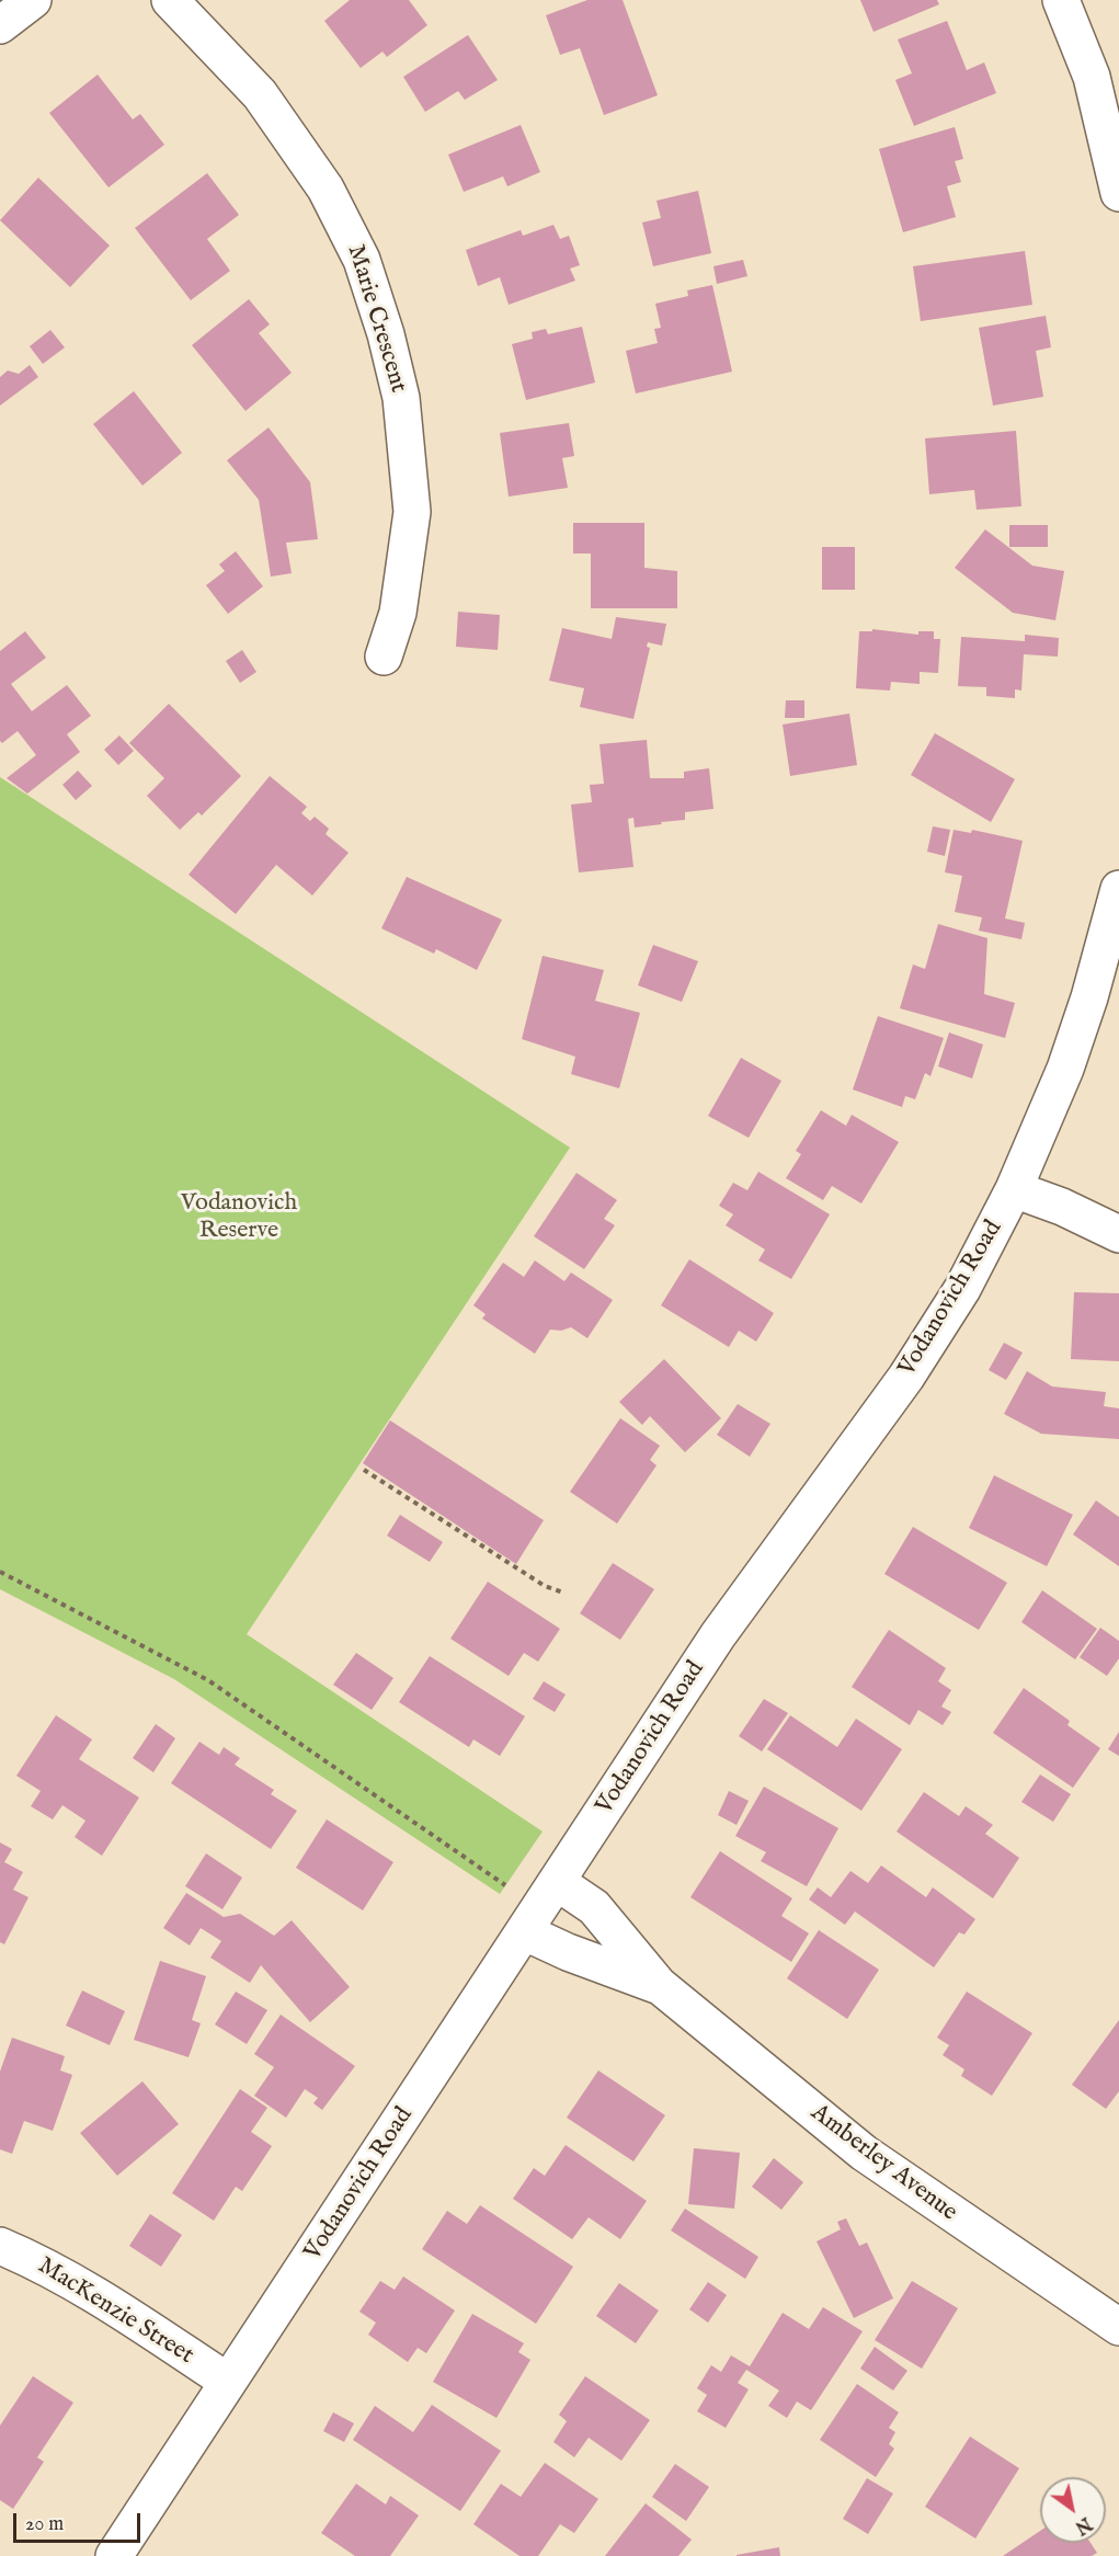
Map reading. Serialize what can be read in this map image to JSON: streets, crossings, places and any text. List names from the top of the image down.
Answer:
{
  "streets": {
    "street": [
      "Marie Crescent",
      "Vodanovich Road",
      "Amberley Avenue",
      "MacKenzie Street"
    ]
  },
  "crossings": [
    ["Vodanovich Road", "Amberley Avenue"],
    ["Vodanovich Road", "MacKenzie Street"]
  ],
  "parks": ["Vodanovich Reserve"],
  "scale_bar": "20 m",
  "north": "bottom right"
}
